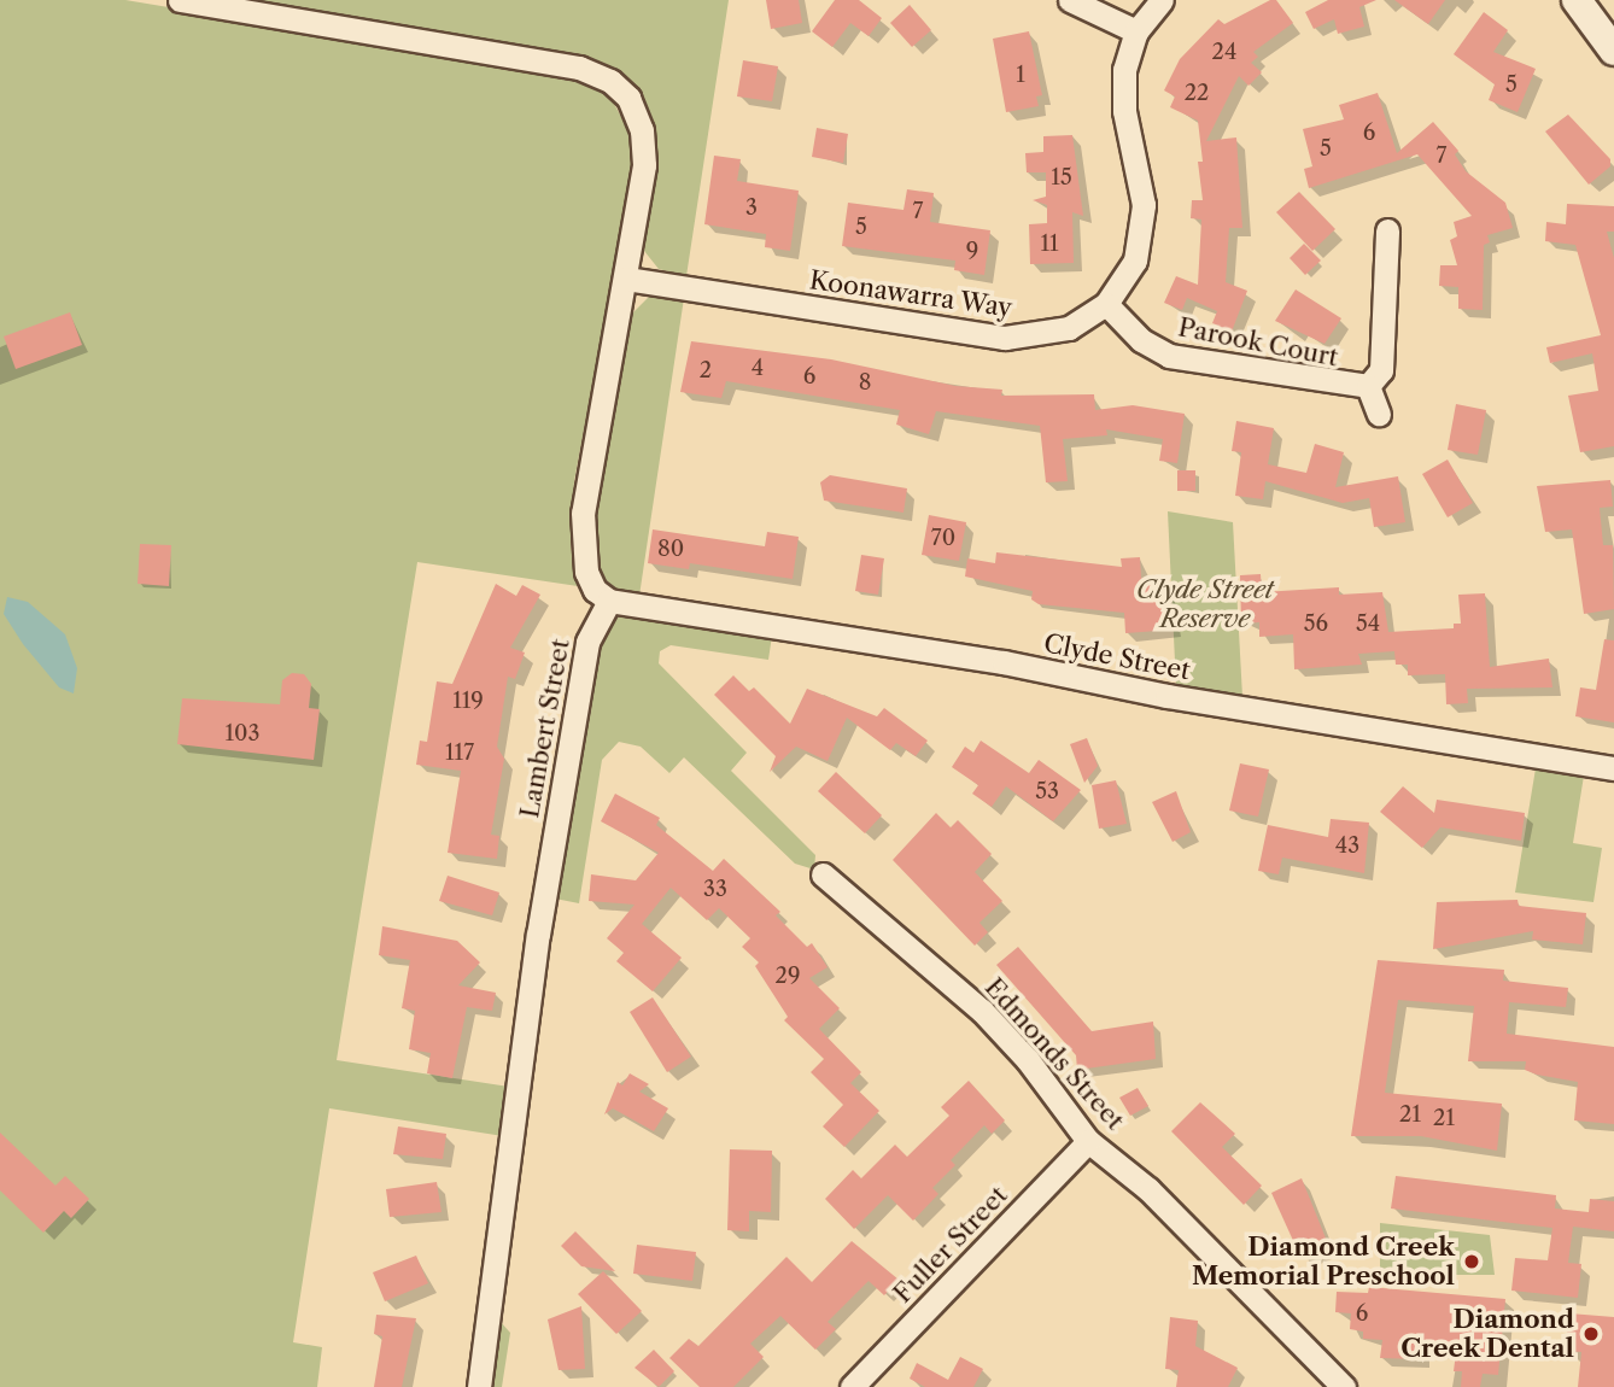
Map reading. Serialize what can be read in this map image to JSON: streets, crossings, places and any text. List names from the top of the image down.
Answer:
{
  "streets": {
    "street": [
      "Koonawarra Way",
      "Parook Court",
      "Clyde Street",
      "Lambert Street",
      "Edmonds Street",
      "Fuller Street"
    ]
  },
  "crossings": [
    ["Koonawarra Way", "Parook Court"],
    ["Clyde Street", "Lambert Street"],
    ["Edmonds Street", "Fuller Street"]
  ],
  "parks": ["Clyde Street Reserve"],
  "places": ["Diamond Creek Memorial Preschool", "Diamond Creek Dental"],
  "house_numbers": [
    "24",
    "1",
    "5",
    "22",
    "6",
    "5",
    "7",
    "15",
    "3",
    "7",
    "5",
    "11",
    "9",
    "4",
    "2",
    "6",
    "8",
    "70",
    "80",
    "56",
    "54",
    "119",
    "103",
    "117",
    "53",
    "43",
    "33",
    "29",
    "21",
    "21",
    "6"
  ]
}
